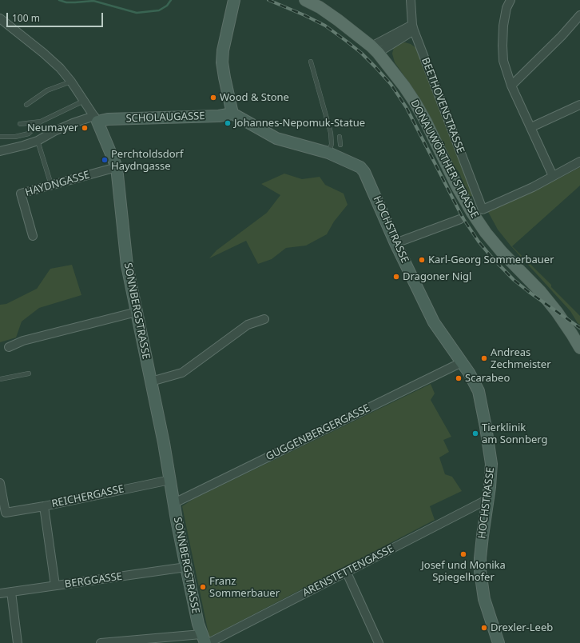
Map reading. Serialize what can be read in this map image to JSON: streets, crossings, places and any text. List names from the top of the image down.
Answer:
{
  "streets": {
    "main road": [
      "SCHOLAUGASSE",
      "DONAUWÖRTHER STRASSE",
      "HOCHSTRASSE",
      "SONNBERGSTRASSE"
    ],
    "street": [
      "BEETHOVENSTRASSE",
      "HAYDNGASSE",
      "GUGGENBERGERGASSE",
      "REICHERGASSE",
      "ARENSTETTENGASSE",
      "BERGGASSE"
    ]
  },
  "crossings": [
    ["SCHOLAUGASSE", "HOCHSTRASSE"],
    ["SCHOLAUGASSE", "SONNBERGSTRASSE"],
    ["HAYDNGASSE", "SONNBERGSTRASSE"],
    ["HOCHSTRASSE", "GUGGENBERGERGASSE"],
    ["HOCHSTRASSE", "ARENSTETTENGASSE"],
    ["SONNBERGSTRASSE", "GUGGENBERGERGASSE"],
    ["SONNBERGSTRASSE", "REICHERGASSE"],
    ["SONNBERGSTRASSE", "ARENSTETTENGASSE"],
    ["SONNBERGSTRASSE", "BERGGASSE"]
  ],
  "places": [
    "Wood & Stone",
    "Johannes-Nepomuk-Statue",
    "Neumayer",
    "Perchtoldsdorf Haydngasse",
    "Karl-Georg Sommerbauer",
    "Dragoner Nigl",
    "Andreas Zechmeister",
    "Scarabeo",
    "Tierklinik am Sonnberg",
    "Josef und Monika Spiegelhofer",
    "Franz Sommerbauer",
    "Drexler-Leeb"
  ],
  "scale_bar": "100 m"
}
